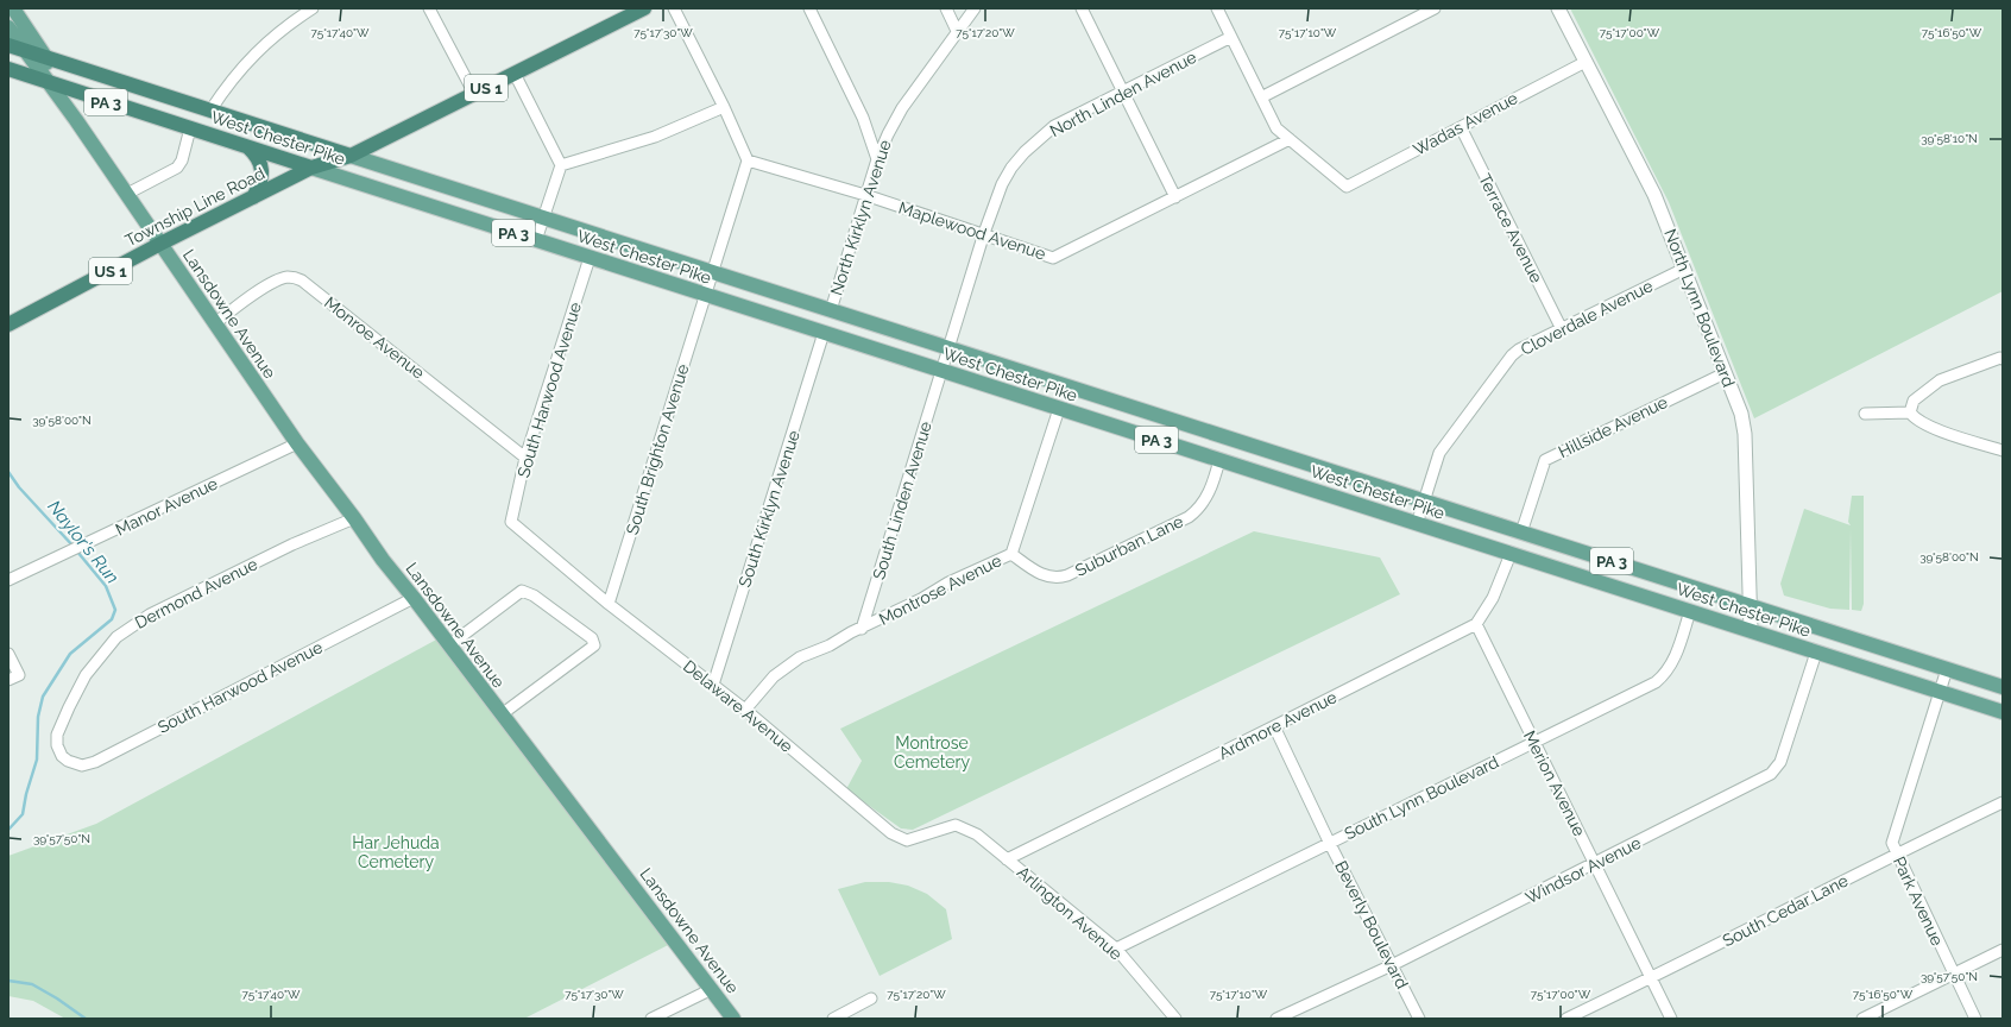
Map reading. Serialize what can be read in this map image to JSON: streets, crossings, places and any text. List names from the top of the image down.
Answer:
{
  "streets": {
    "highway": [
      "US 1",
      "PA 3",
      "West Chester Pike",
      "Township Line Road"
    ],
    "main road": ["Lansdowne Avenue"],
    "street": [
      "North Linden Avenue",
      "Wadas Avenue",
      "North Kirklyn Avenue",
      "Terrace Avenue",
      "Maplewood Avenue",
      "North Lynn Boulevard",
      "Cloverdale Avenue",
      "Monroe Avenue",
      "South Harwood Avenue",
      "Hillside Avenue",
      "South Brighton Avenue",
      "South Linden Avenue",
      "Manor Avenue",
      "South Kirklyn Avenue",
      "Suburban Lane",
      "Montrose Avenue",
      "Dermond Avenue",
      "Delaware Avenue",
      "Ardmore Avenue",
      "Merion Avenue",
      "South Lynn Boulevard",
      "Windsor Avenue",
      "Park Avenue",
      "South Cedar Lane",
      "Arlington Avenue",
      "Beverly Boulevard"
    ]
  },
  "crossings": [
    ["US 1", "West Chester Pike"],
    ["US 1", "Township Line Road"],
    ["North Linden Avenue", "West Chester Pike"],
    ["North Linden Avenue", "Maplewood Avenue"],
    ["North Linden Avenue", "South Linden Avenue"],
    ["Wadas Avenue", "Terrace Avenue"],
    ["Wadas Avenue", "Maplewood Avenue"],
    ["Wadas Avenue", "North Lynn Boulevard"],
    ["West Chester Pike", "Township Line Road"],
    ["West Chester Pike", "North Kirklyn Avenue"],
    ["West Chester Pike", "North Lynn Boulevard"],
    ["West Chester Pike", "Lansdowne Avenue"],
    ["West Chester Pike", "Cloverdale Avenue"],
    ["West Chester Pike", "South Harwood Avenue"],
    ["West Chester Pike", "Hillside Avenue"],
    ["West Chester Pike", "South Brighton Avenue"],
    ["West Chester Pike", "South Linden Avenue"],
    ["West Chester Pike", "South Kirklyn Avenue"],
    ["West Chester Pike", "Suburban Lane"],
    ["West Chester Pike", "Montrose Avenue"],
    ["West Chester Pike", "South Lynn Boulevard"],
    ["West Chester Pike", "Windsor Avenue"],
    ["West Chester Pike", "Park Avenue"],
    ["Township Line Road", "Lansdowne Avenue"],
    ["North Kirklyn Avenue", "Maplewood Avenue"],
    ["Terrace Avenue", "Cloverdale Avenue"],
    ["Maplewood Avenue", "South Brighton Avenue"],
    ["North Lynn Boulevard", "Cloverdale Avenue"],
    ["North Lynn Boulevard", "Hillside Avenue"],
    ["Lansdowne Avenue", "Monroe Avenue"],
    ["Lansdowne Avenue", "South Harwood Avenue"],
    ["Lansdowne Avenue", "Manor Avenue"],
    ["Lansdowne Avenue", "Dermond Avenue"],
    ["Monroe Avenue", "South Harwood Avenue"],
    ["South Harwood Avenue", "Dermond Avenue"],
    ["South Harwood Avenue", "Delaware Avenue"],
    ["South Brighton Avenue", "Delaware Avenue"],
    ["South Linden Avenue", "Montrose Avenue"],
    ["South Kirklyn Avenue", "Delaware Avenue"],
    ["Suburban Lane", "Montrose Avenue"],
    ["Montrose Avenue", "Delaware Avenue"],
    ["Delaware Avenue", "Arlington Avenue"],
    ["Ardmore Avenue", "Merion Avenue"],
    ["Ardmore Avenue", "Arlington Avenue"],
    ["Ardmore Avenue", "Beverly Boulevard"],
    ["Merion Avenue", "South Lynn Boulevard"],
    ["Merion Avenue", "Windsor Avenue"],
    ["Merion Avenue", "South Cedar Lane"],
    ["South Lynn Boulevard", "Arlington Avenue"],
    ["South Lynn Boulevard", "Beverly Boulevard"],
    ["Windsor Avenue", "Beverly Boulevard"],
    ["Park Avenue", "South Cedar Lane"]
  ],
  "water": ["Naylor's Run"],
  "parks": ["Montrose Cemetery", "Har Jehuda Cemetery"],
  "coordinates": [
    "75°17'40\"W",
    "75°17'30\"W",
    "75°17'20\"W",
    "75°17'10\"W",
    "75°17'00\"W",
    "75°16'50\"W",
    "39°58'10\"N",
    "39°58'00\"N",
    "39°57'50\"N"
  ]
}
